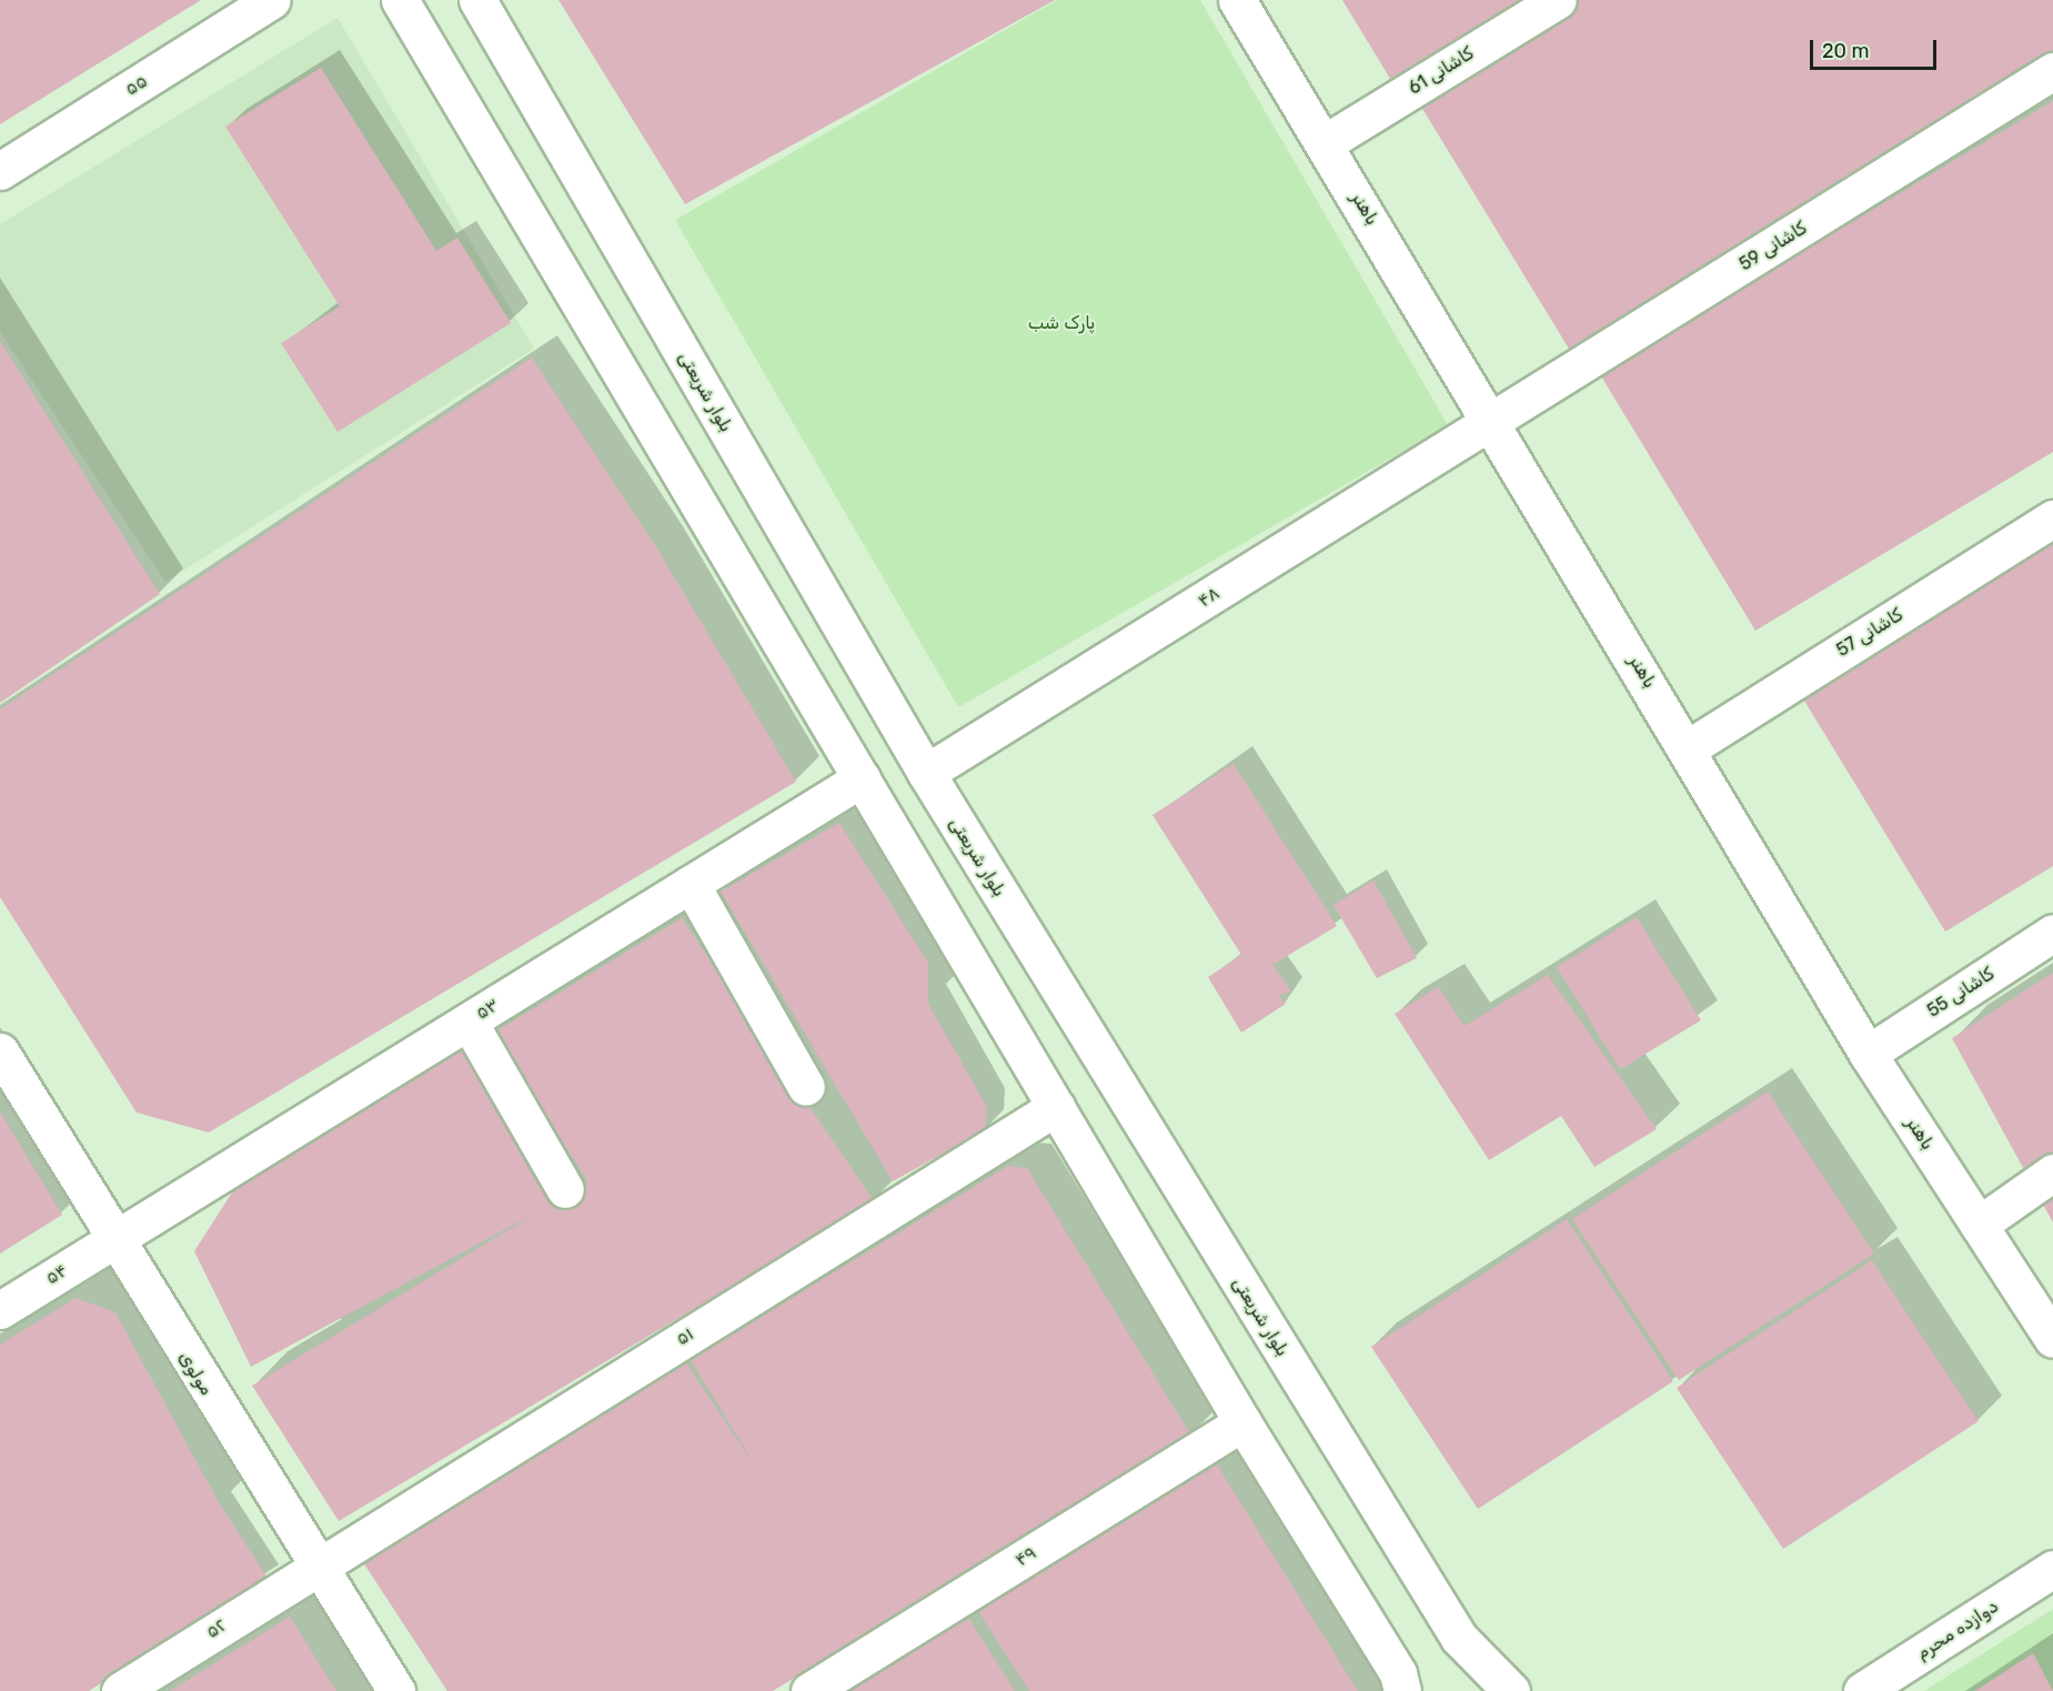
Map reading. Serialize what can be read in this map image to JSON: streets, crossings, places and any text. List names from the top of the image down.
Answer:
{
  "streets": {
    "main road": [
      "کاشانی 61",
      "۵۵",
      "باهنر",
      "کاشانی 59",
      "بلوار شریعتی",
      "۴۸",
      "کاشانی 57",
      "کاشانی 55",
      "۵۳",
      "۵۴",
      "۵۱",
      "مولوی",
      "۴۹",
      "۵۲",
      "دوازده محرم"
    ]
  },
  "crossings": [
    ["کاشانی 61", "باهنر"],
    ["باهنر", "کاشانی 59"],
    ["باهنر", "۴۸"],
    ["باهنر", "کاشانی 57"],
    ["باهنر", "کاشانی 55"],
    ["کاشانی 59", "۴۸"],
    ["بلوار شریعتی", "۴۸"],
    ["۵۳", "۵۴"],
    ["۵۳", "مولوی"],
    ["۵۴", "مولوی"],
    ["۵۱", "مولوی"],
    ["۵۱", "۵۲"],
    ["مولوی", "۵۲"]
  ],
  "parks": ["پارک شب"],
  "scale_bar": "20 m"
}
